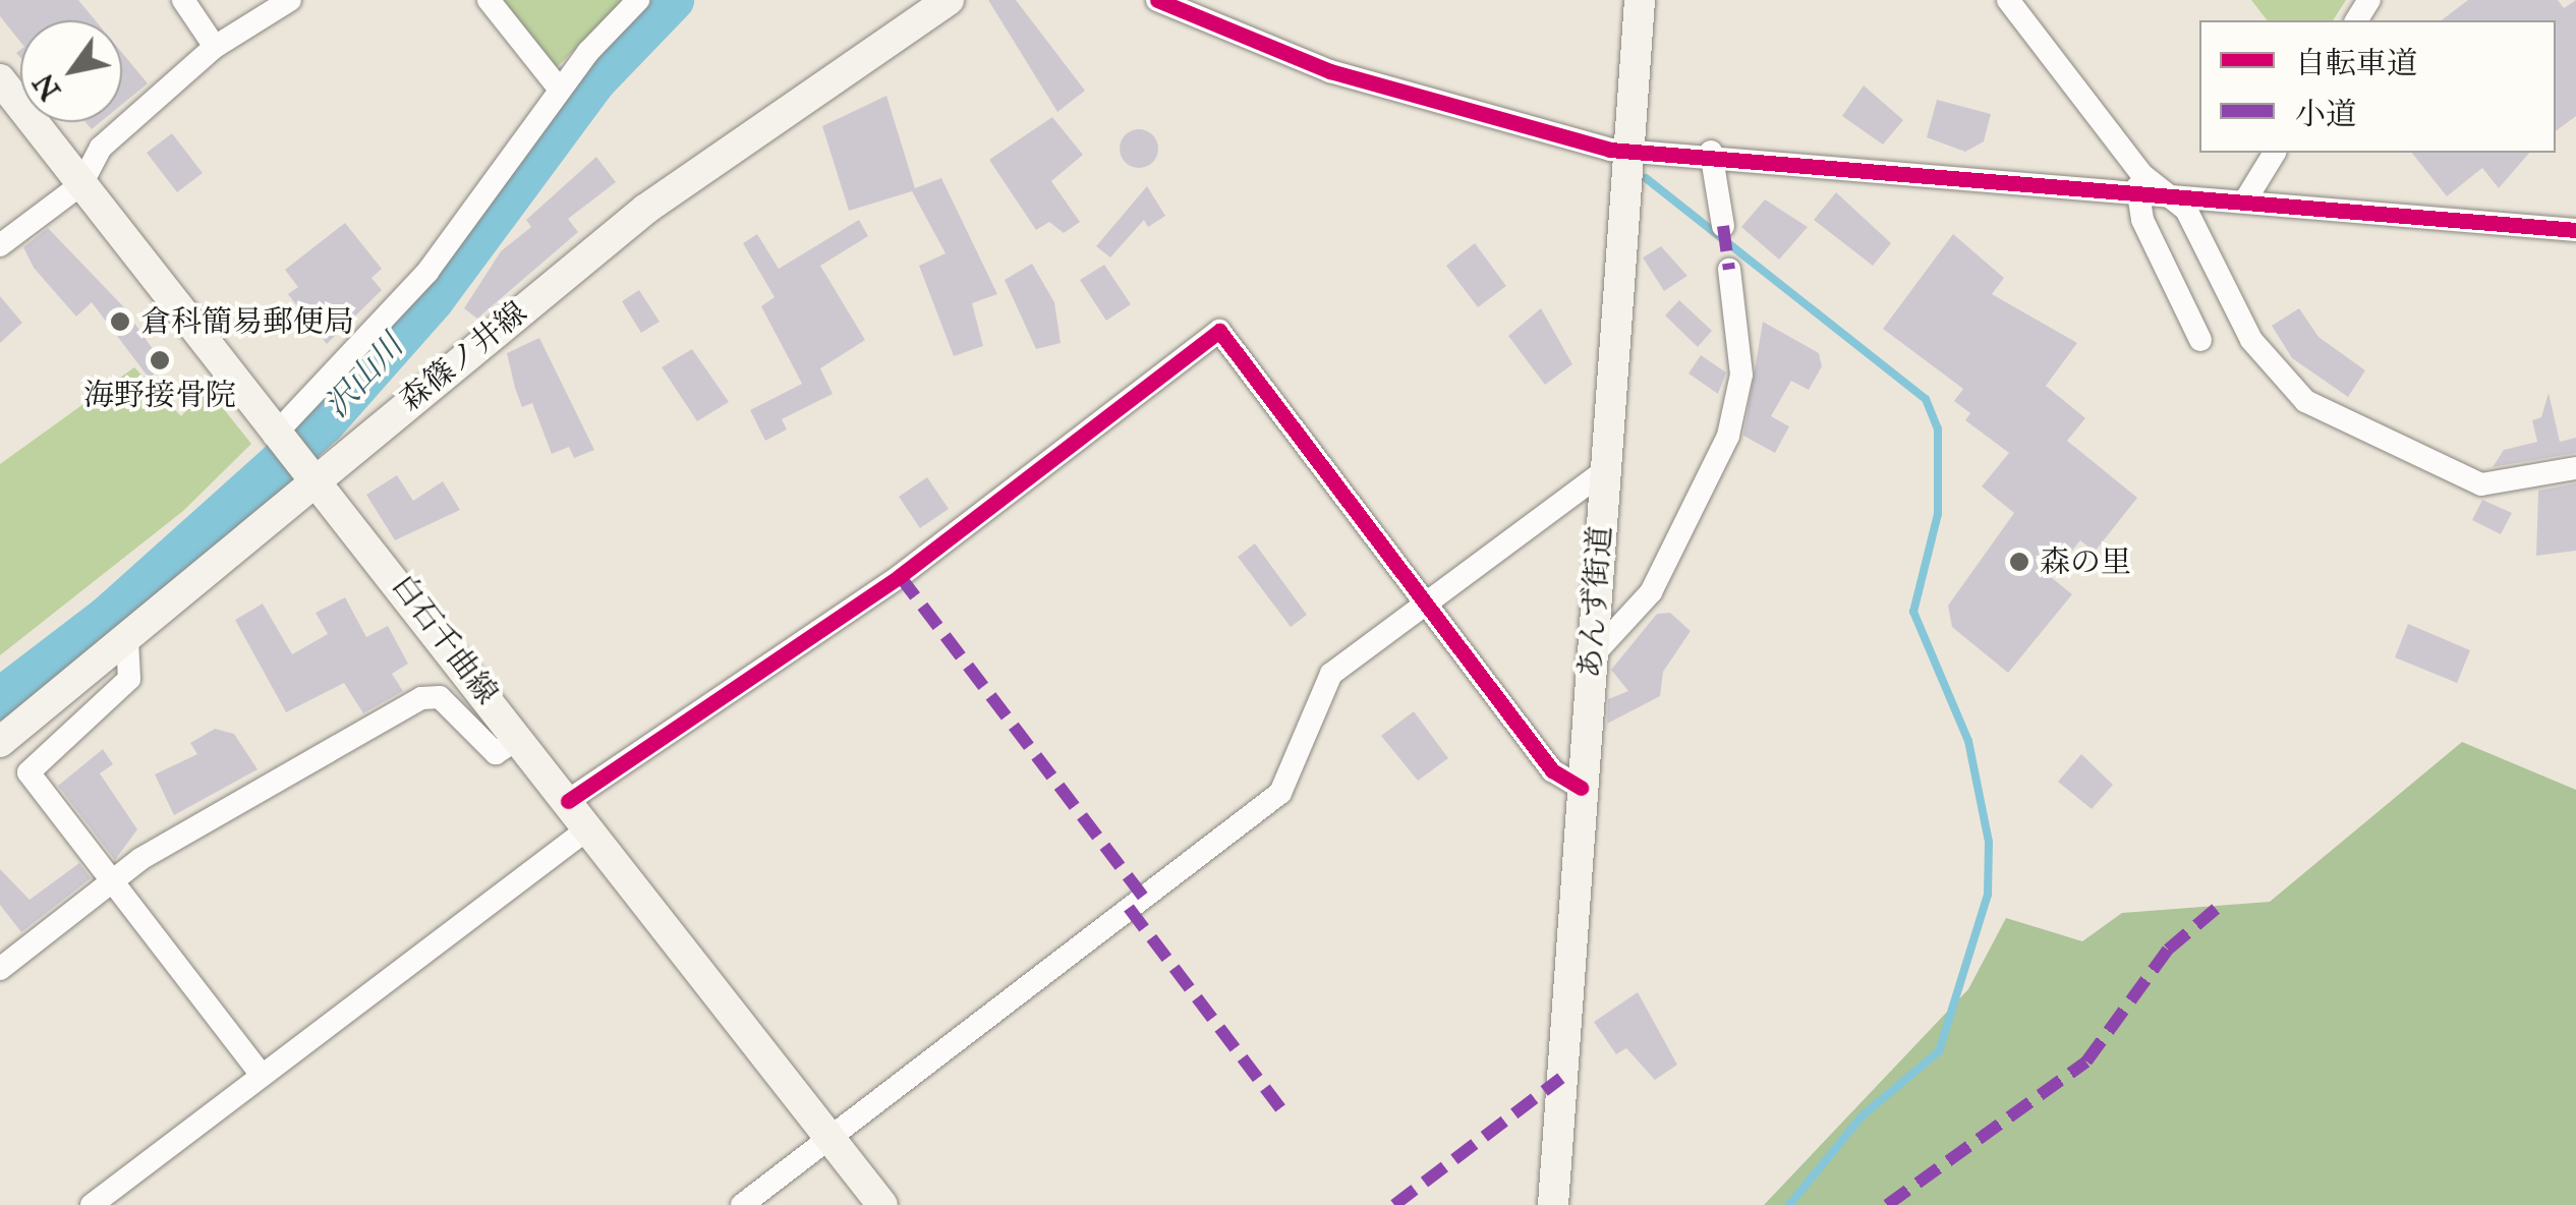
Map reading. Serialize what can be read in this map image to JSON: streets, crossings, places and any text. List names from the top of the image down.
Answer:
{
  "streets": {
    "main road": ["森篠ノ井線", "あんず街道", "白石千曲線"]
  },
  "crossings": [
    ["森篠ノ井線", "白石千曲線"]
  ],
  "water": ["沢山川"],
  "places": ["倉科簡易郵便局", "海野接骨院", "森の里"],
  "legend": ["自転車道", "小道"],
  "north": "bottom left"
}
